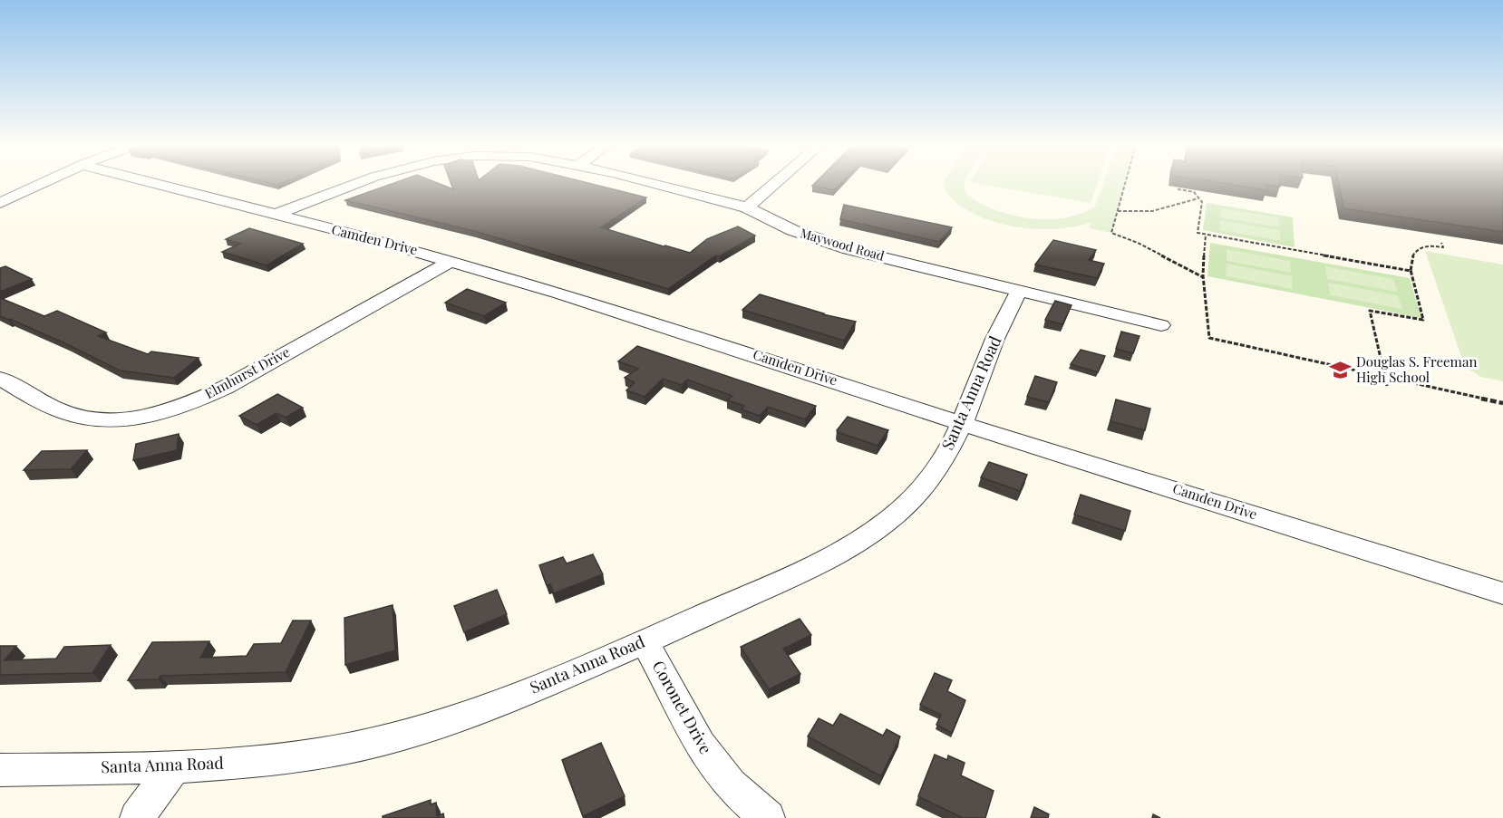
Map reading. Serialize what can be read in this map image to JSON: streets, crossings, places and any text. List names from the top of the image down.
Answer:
{
  "streets": {
    "street": [
      "Camden Drive",
      "Maywood Road",
      "Elmhurst Drive",
      "Santa Anna Road",
      "Coronet Drive"
    ]
  },
  "crossings": [
    ["Camden Drive", "Maywood Road"],
    ["Camden Drive", "Elmhurst Drive"],
    ["Camden Drive", "Santa Anna Road"],
    ["Maywood Road", "Santa Anna Road"],
    ["Santa Anna Road", "Coronet Drive"]
  ],
  "places": {
    "school or university": ["Douglas S. Freeman High School"]
  }
}
